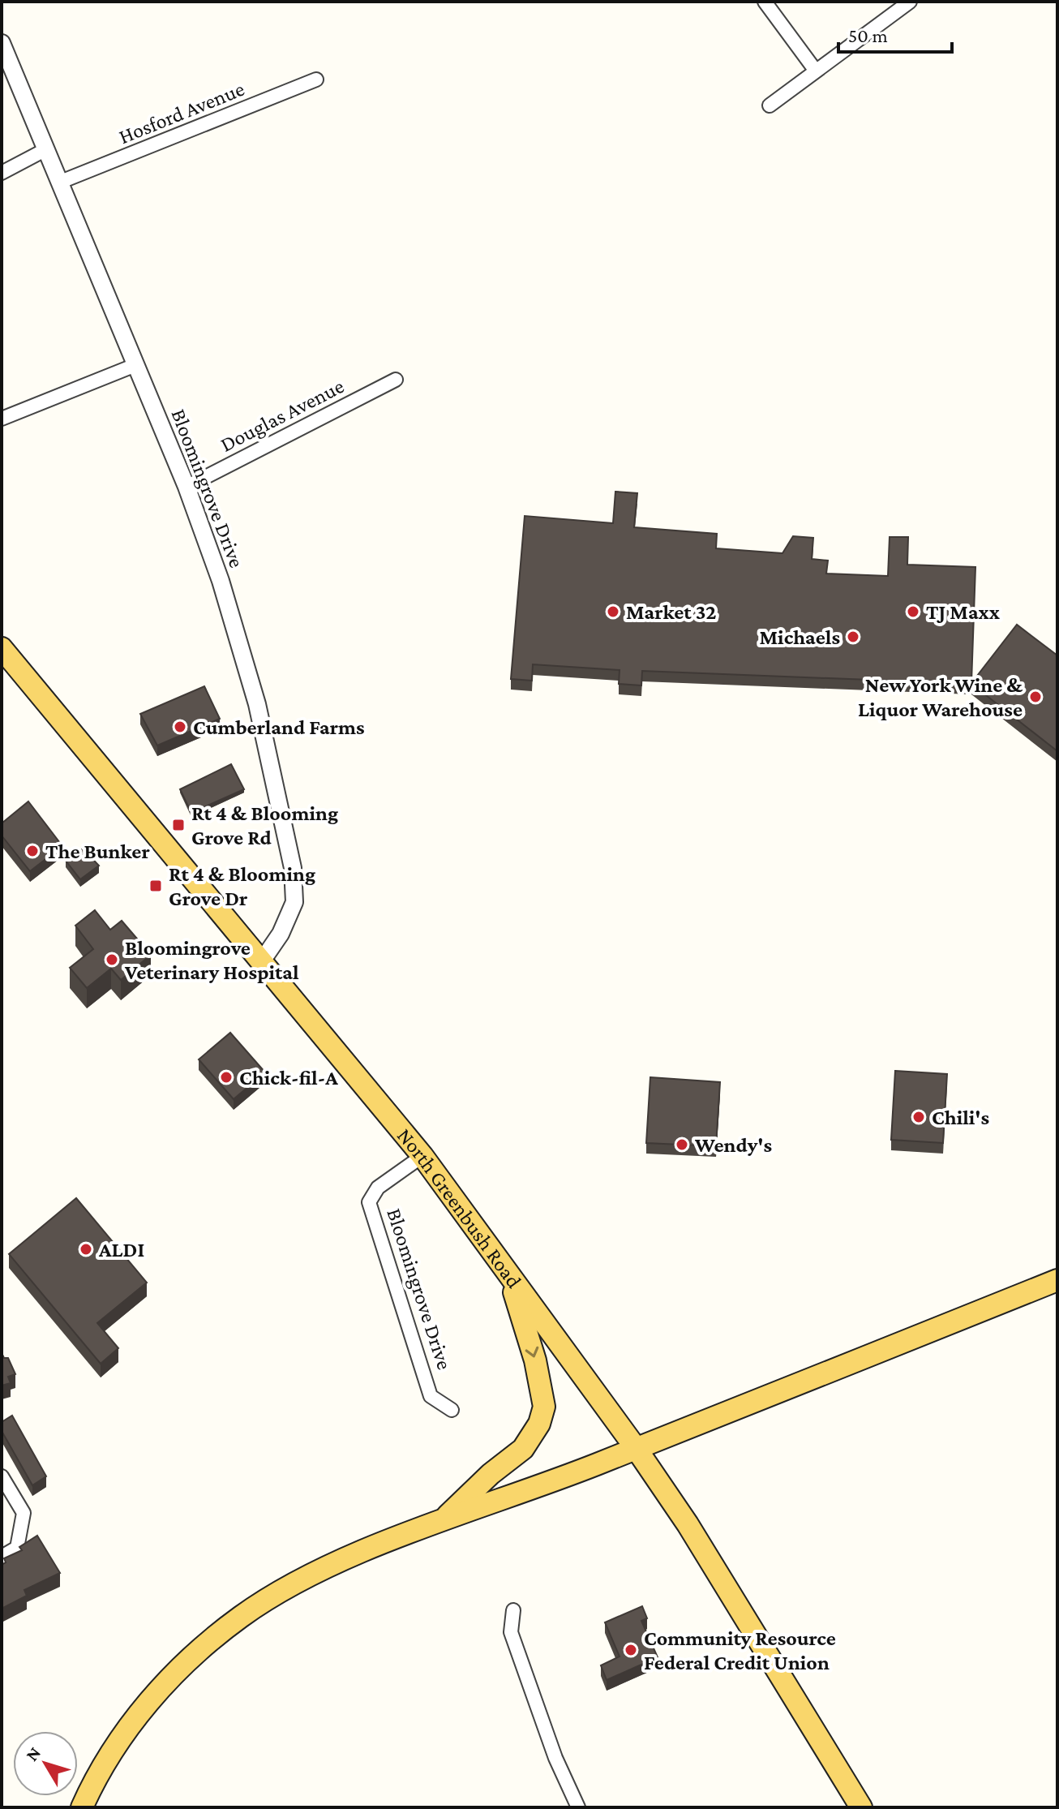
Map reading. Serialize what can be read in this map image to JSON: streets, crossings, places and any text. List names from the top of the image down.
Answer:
{
  "streets": {
    "main road": ["North Greenbush Road"],
    "street": ["Hosford Avenue", "Douglas Avenue", "Bloomingrove Drive"]
  },
  "crossings": [
    ["Hosford Avenue", "Bloomingrove Drive"],
    ["Douglas Avenue", "Bloomingrove Drive"],
    ["Bloomingrove Drive", "North Greenbush Road"]
  ],
  "places": {
    "other": [
      "Market 32",
      "TJ Maxx",
      "Michaels",
      "New York Wine & Liquor Warehouse",
      "Cumberland Farms",
      "The Bunker",
      "Bloomingrove Veterinary Hospital",
      "Chick-fil-A",
      "Chili's",
      "Wendy's",
      "ALDI",
      "Community Resource Federal Credit Union"
    ],
    "transit": ["Rt 4 & Blooming Grove Rd", "Rt 4 & Blooming Grove Dr"]
  },
  "scale_bar": "50 m",
  "north": "top left"
}
